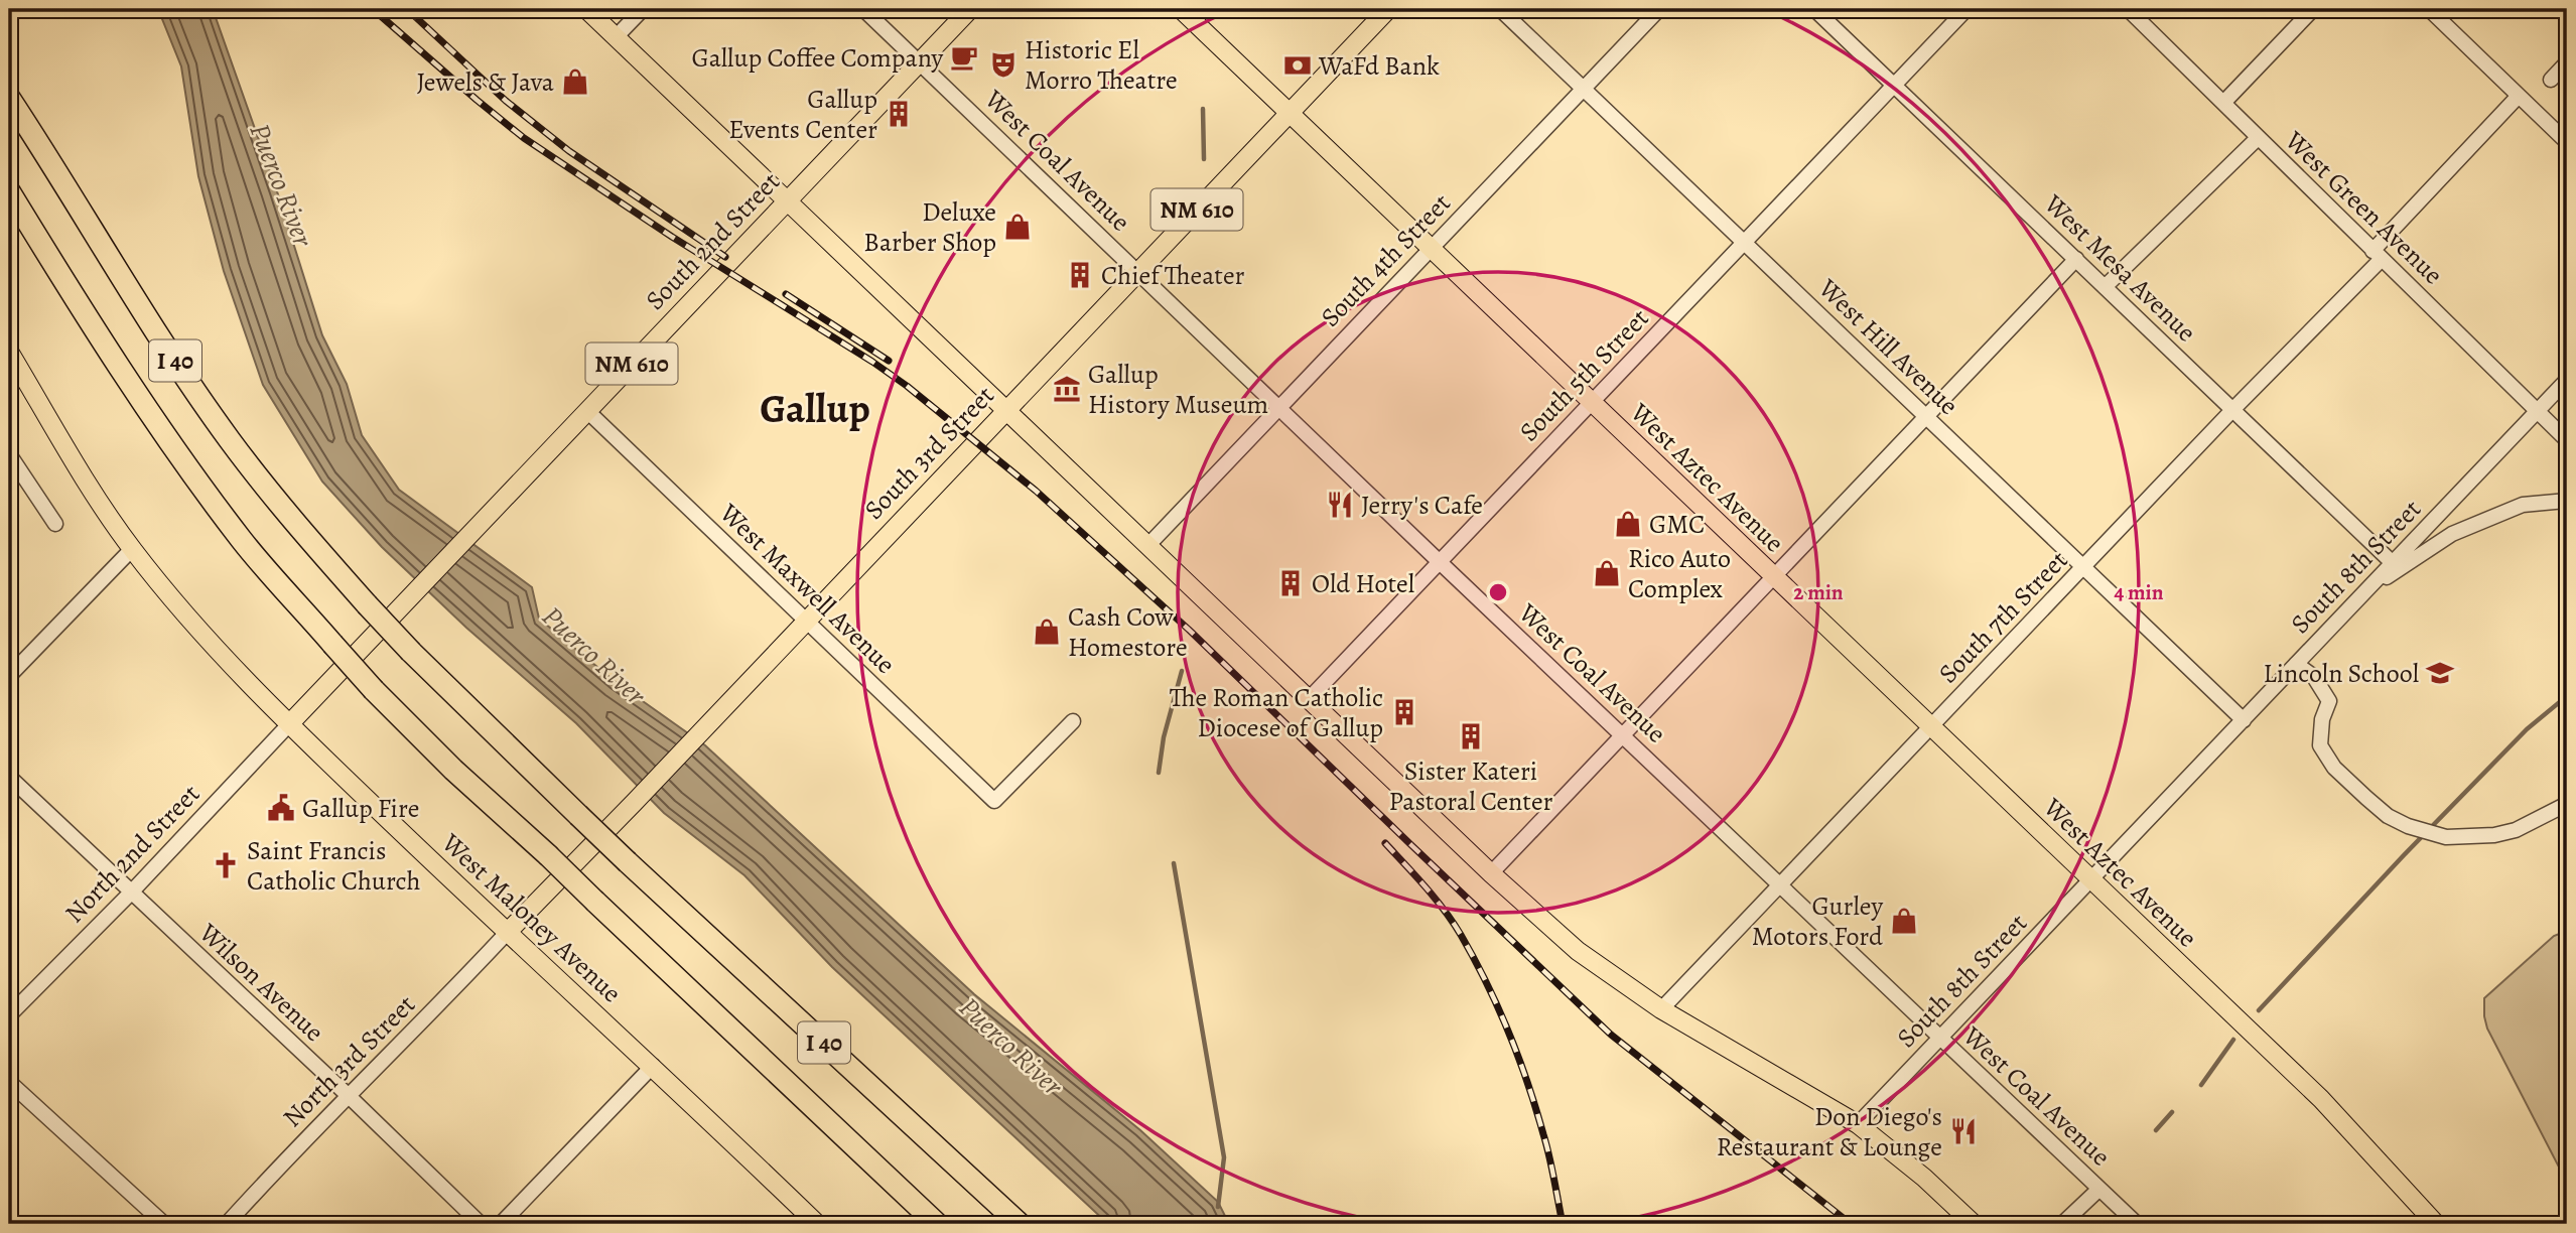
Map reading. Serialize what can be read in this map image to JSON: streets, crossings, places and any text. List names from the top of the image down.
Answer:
{
  "streets": {
    "highway": ["I 40"],
    "main road": [
      "NM 610",
      "South 2nd Street",
      "South 3rd Street",
      "West Aztec Avenue",
      "West Maloney Avenue"
    ],
    "street": [
      "West Coal Avenue",
      "West Green Avenue",
      "South 4th Street",
      "West Mesa Avenue",
      "West Hill Avenue",
      "South 5th Street",
      "South 8th Street",
      "West Maxwell Avenue",
      "South 7th Street",
      "North 2nd Street",
      "Wilson Avenue",
      "North 3rd Street"
    ]
  },
  "crossings": [
    ["West Coal Avenue", "South 2nd Street"],
    ["West Coal Avenue", "South 4th Street"],
    ["West Coal Avenue", "South 5th Street"],
    ["West Coal Avenue", "South 3rd Street"],
    ["West Coal Avenue", "South 8th Street"],
    ["West Coal Avenue", "South 7th Street"],
    ["West Green Avenue", "South 8th Street"],
    ["West Green Avenue", "South 7th Street"],
    ["South 2nd Street", "West Maxwell Avenue"],
    ["South 2nd Street", "North 2nd Street"],
    ["South 2nd Street", "West Maloney Avenue"],
    ["South 4th Street", "West Hill Avenue"],
    ["South 4th Street", "West Aztec Avenue"],
    ["West Mesa Avenue", "South 5th Street"],
    ["West Mesa Avenue", "South 8th Street"],
    ["West Mesa Avenue", "South 7th Street"],
    ["West Hill Avenue", "South 5th Street"],
    ["West Hill Avenue", "South 8th Street"],
    ["West Hill Avenue", "South 7th Street"],
    ["South 5th Street", "West Aztec Avenue"],
    ["South 3rd Street", "West Aztec Avenue"],
    ["South 3rd Street", "West Maxwell Avenue"],
    ["South 3rd Street", "West Maloney Avenue"],
    ["South 3rd Street", "North 3rd Street"],
    ["West Aztec Avenue", "South 8th Street"],
    ["West Aztec Avenue", "South 7th Street"],
    ["North 2nd Street", "West Maloney Avenue"],
    ["North 2nd Street", "Wilson Avenue"],
    ["West Maloney Avenue", "North 3rd Street"],
    ["Wilson Avenue", "North 3rd Street"]
  ],
  "districts": ["Gallup"],
  "water": ["Puerco River"],
  "places": {
    "cafe": ["Gallup Coffee Company"],
    "theatre": ["Historic El Morro Theatre"],
    "bank": ["WaFd Bank"],
    "shop": [
      "Jewels & Java",
      "Deluxe Barber Shop",
      "GMC",
      "Rico Auto Complex",
      "Cash Cow Homestore",
      "Gurley Motors Ford"
    ],
    "building": [
      "Gallup Events Center",
      "Chief Theater",
      "Old Hotel",
      "The Roman Catholic Diocese of Gallup",
      "Sister Kateri Pastoral Center"
    ],
    "museum": ["Gallup History Museum"],
    "restaurant": ["Jerry's Cafe", "Don Diego's Restaurant & Lounge"],
    "school or university": ["Lincoln School"],
    "public building": ["Gallup Fire"],
    "church": ["Saint Francis Catholic Church"]
  },
  "rings": ["2 min", "4 min"]
}
